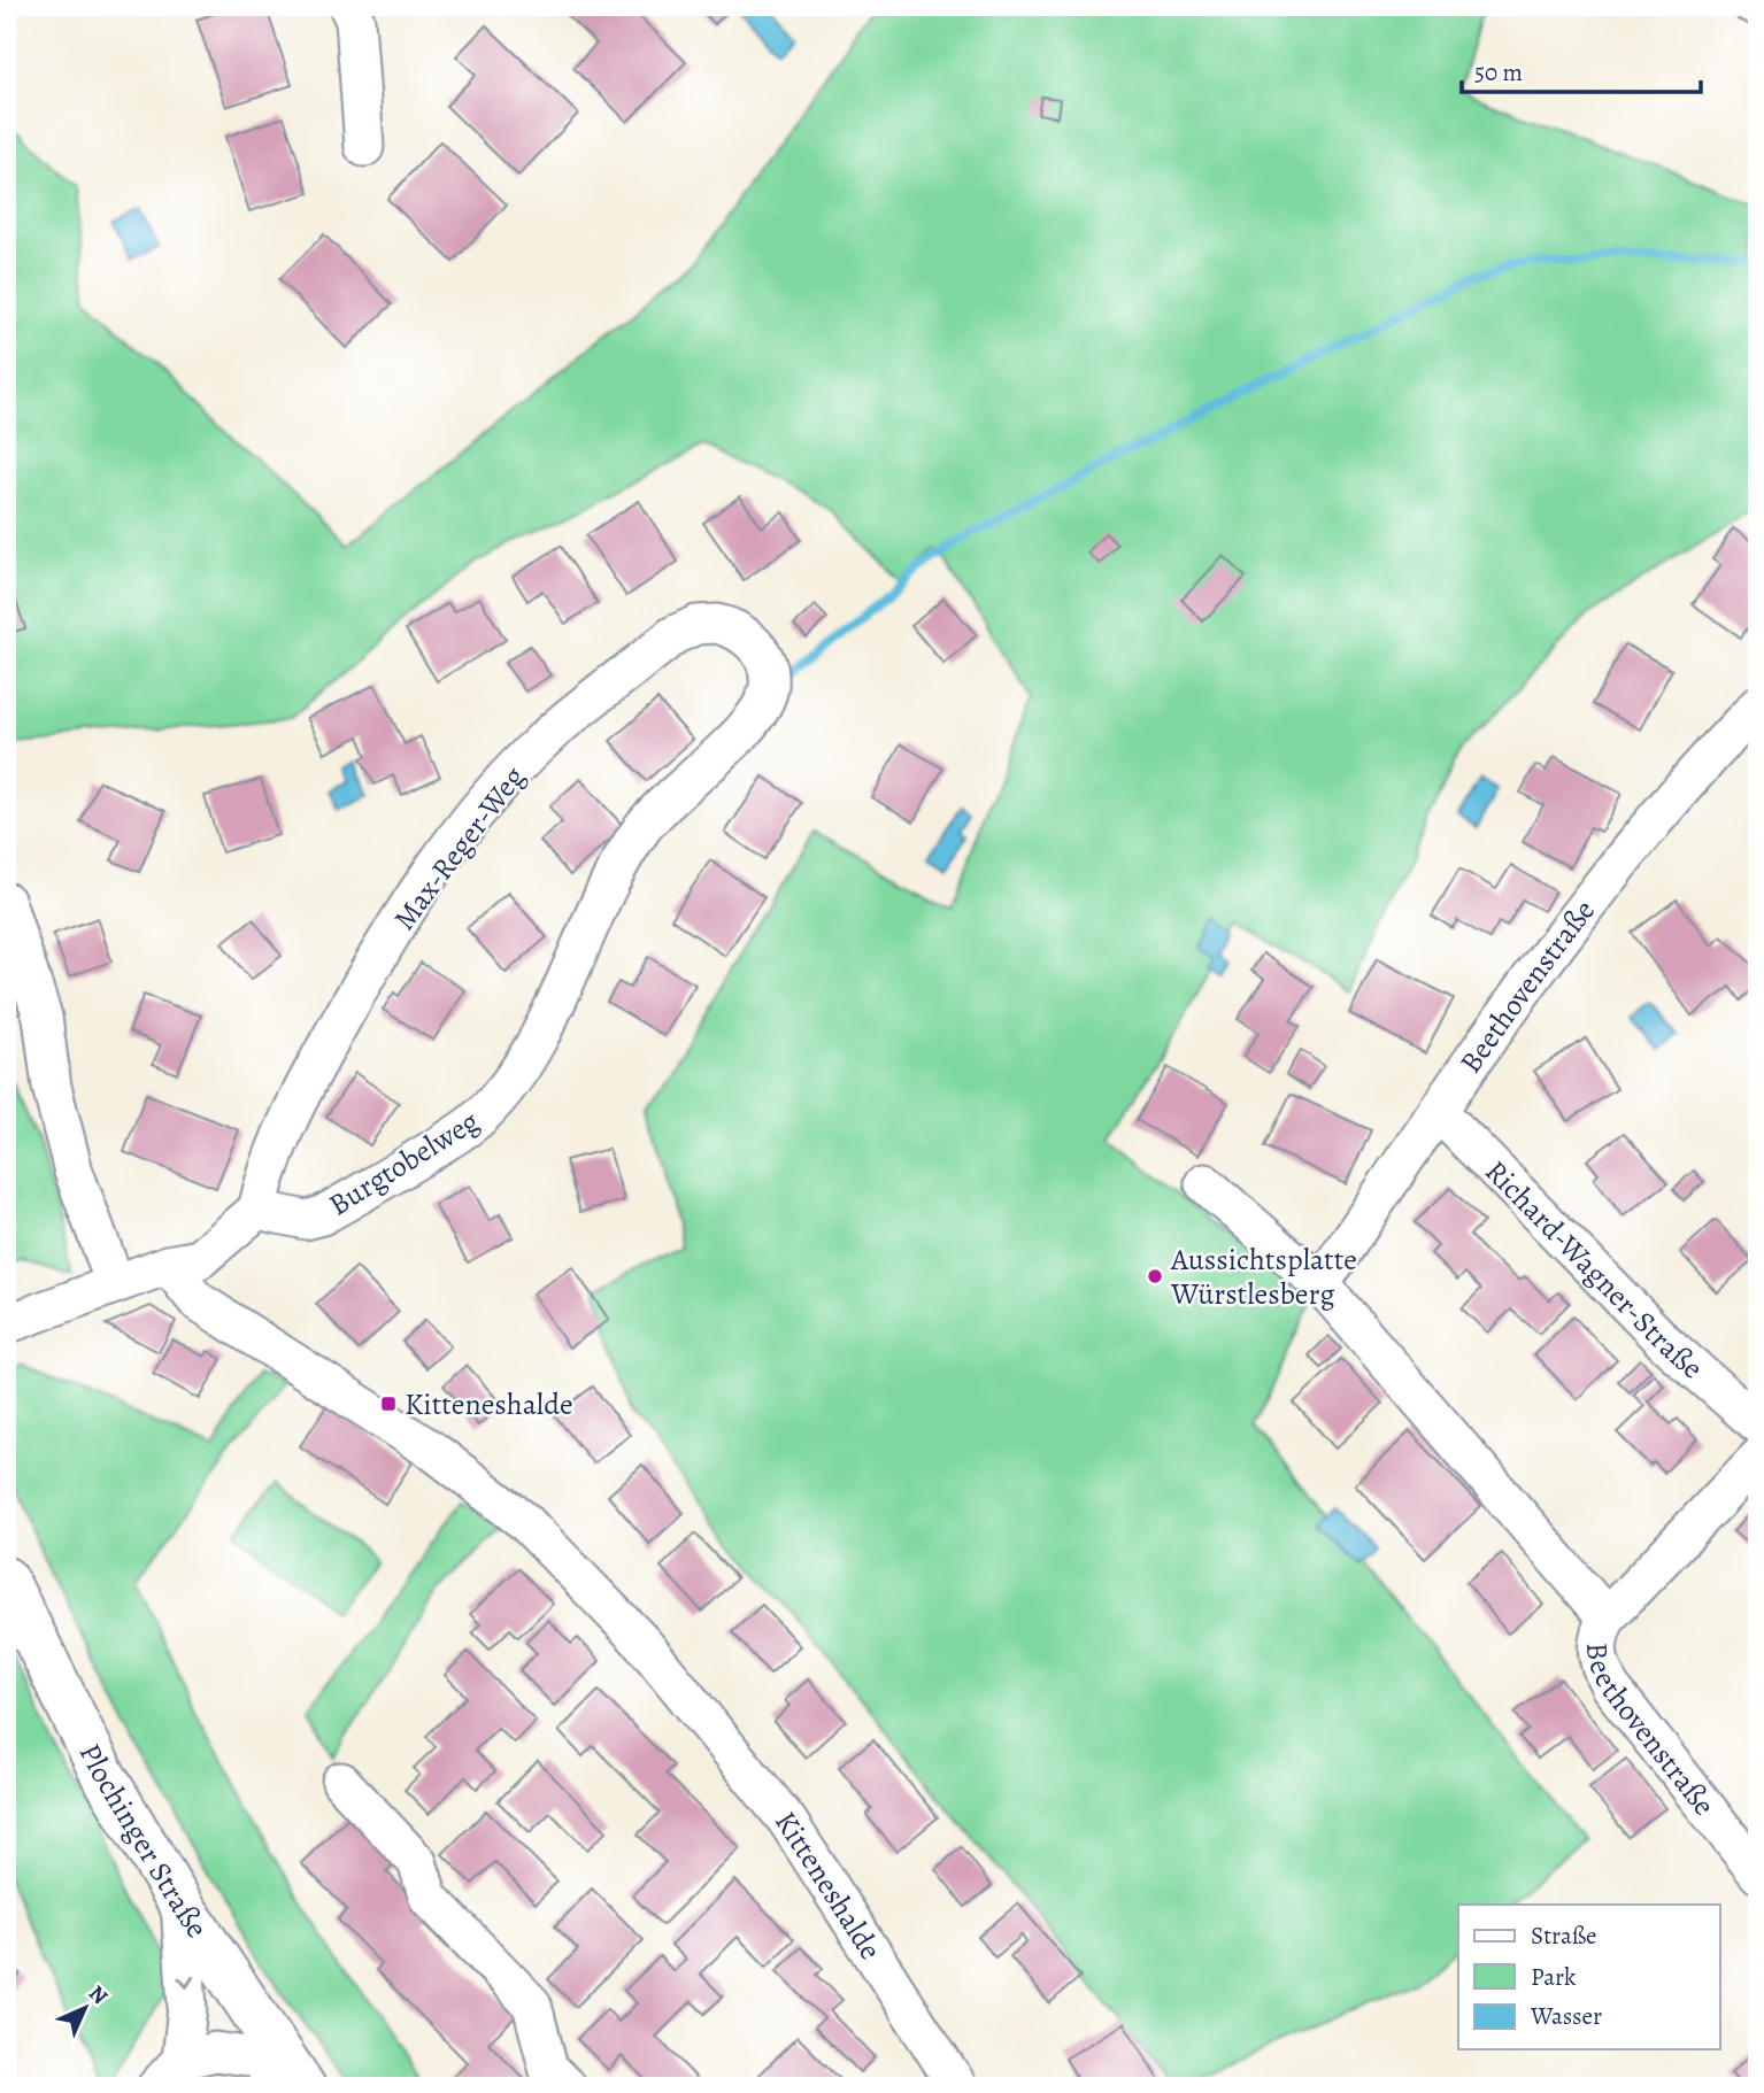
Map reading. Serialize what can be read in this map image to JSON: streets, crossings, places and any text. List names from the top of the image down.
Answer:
{
  "streets": {
    "main road": ["Plochinger Straße"],
    "street": [
      "Max-Reger-Weg",
      "Beethovenstraße",
      "Burgtobelweg",
      "Richard-Wagner-Straße",
      "Kitteneshalde"
    ]
  },
  "crossings": [
    ["Max-Reger-Weg", "Burgtobelweg"],
    ["Beethovenstraße", "Richard-Wagner-Straße"]
  ],
  "places": {
    "other": ["Aussichtsplatte Würstlesberg"],
    "transit": ["Kitteneshalde"]
  },
  "legend": ["Straße", "Park", "Wasser"],
  "scale_bar": "50 m",
  "north": "top right"
}
